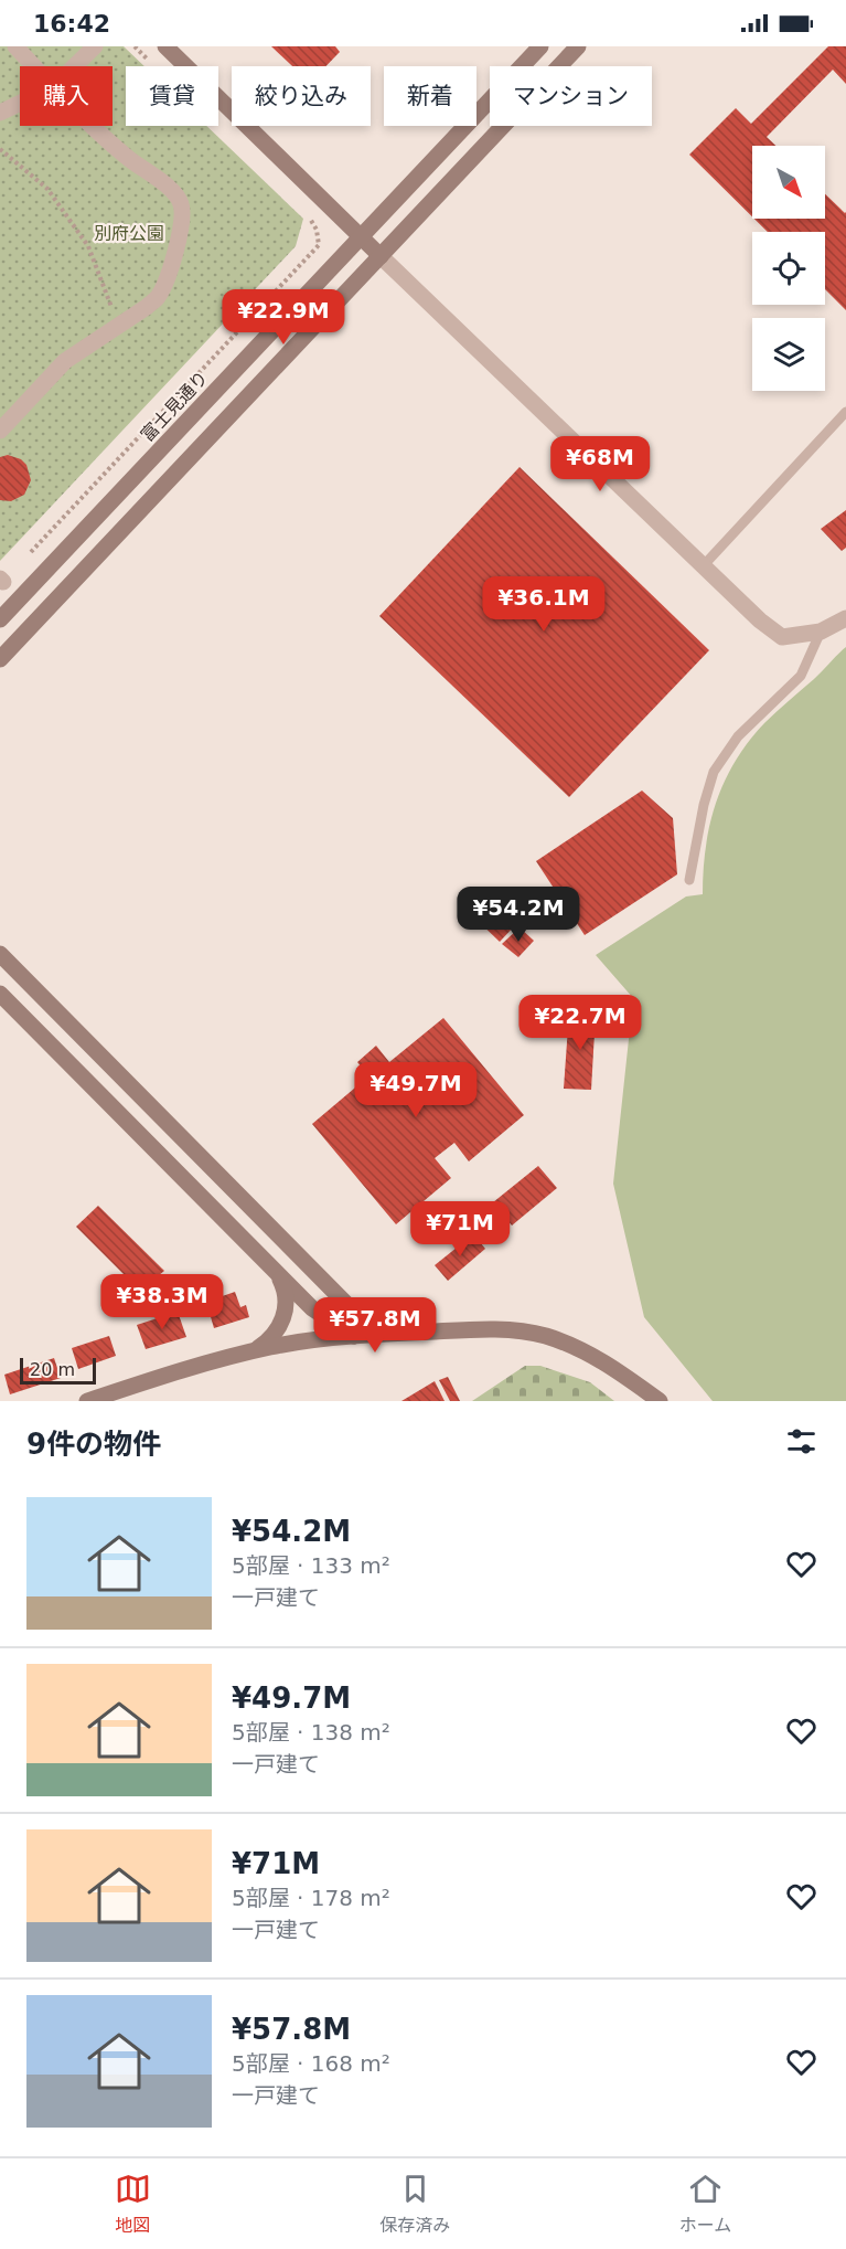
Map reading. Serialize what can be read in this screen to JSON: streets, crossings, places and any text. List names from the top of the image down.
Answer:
{
  "streets": {
    "street": ["富士見通り"]
  },
  "parks": ["別府公園"],
  "scale_bar": "20 m",
  "north": "bottom right",
  "page": {
    "status": "16:42",
    "chip": [
      "購入",
      "賃貸",
      "絞り込み",
      "新着",
      "マンション"
    ],
    "price": [
      "¥22.9M",
      "¥68M",
      "¥36.1M",
      "¥54.2M",
      "¥22.7M",
      "¥49.7M",
      "¥71M",
      "¥38.3M",
      "¥57.8M"
    ],
    "scale": "20 m",
    "heading": "9件の物件",
    "list": [
      {
        "name": "¥54.2M",
        "note": "5部屋 · 133 m² · 一戸建て"
      },
      {
        "name": "¥49.7M",
        "note": "5部屋 · 138 m² · 一戸建て"
      },
      {
        "name": "¥71M",
        "note": "5部屋 · 178 m² · 一戸建て"
      },
      {
        "name": "¥57.8M",
        "note": "5部屋 · 168 m² · 一戸建て"
      }
    ],
    "tabs": ["地図", "保存済み", "ホーム"]
  }
}
